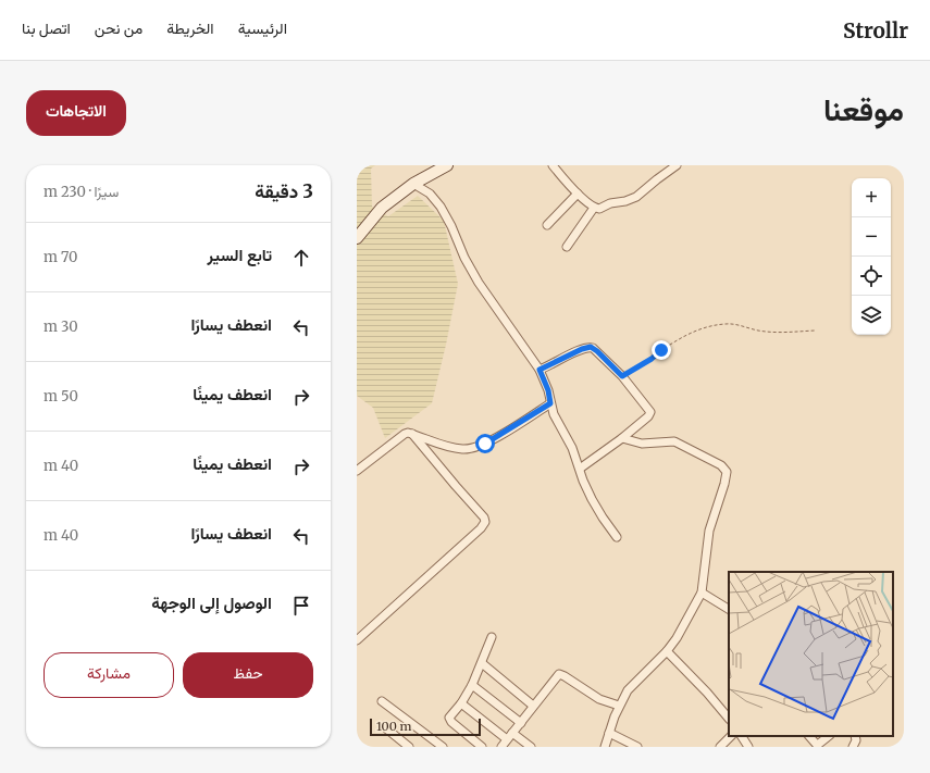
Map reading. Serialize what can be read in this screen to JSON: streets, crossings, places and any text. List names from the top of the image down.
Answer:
{
  "scale_bar": "100 m",
  "page": {
    "header": "Strollr",
    "nav": [
      "الرئيسية",
      "الخريطة",
      "من نحن",
      "اتصل بنا"
    ],
    "title": "موقعنا",
    "buttons": [
      "الاتجاهات",
      ["حفظ", "مشاركة"]
    ],
    "heading": ["3 دقيقة", "سيرًا · 230 m"],
    "map_buttons": ["+", "−"],
    "list": [
      ["تابع السير", "70 m"],
      ["انعطف يسارًا", "30 m"],
      ["انعطف يمينًا", "50 m"],
      ["انعطف يمينًا", "40 m"],
      ["انعطف يسارًا", "40 m"],
      "الوصول إلى الوجهة"
    ],
    "scale": "100 m"
  }
}
